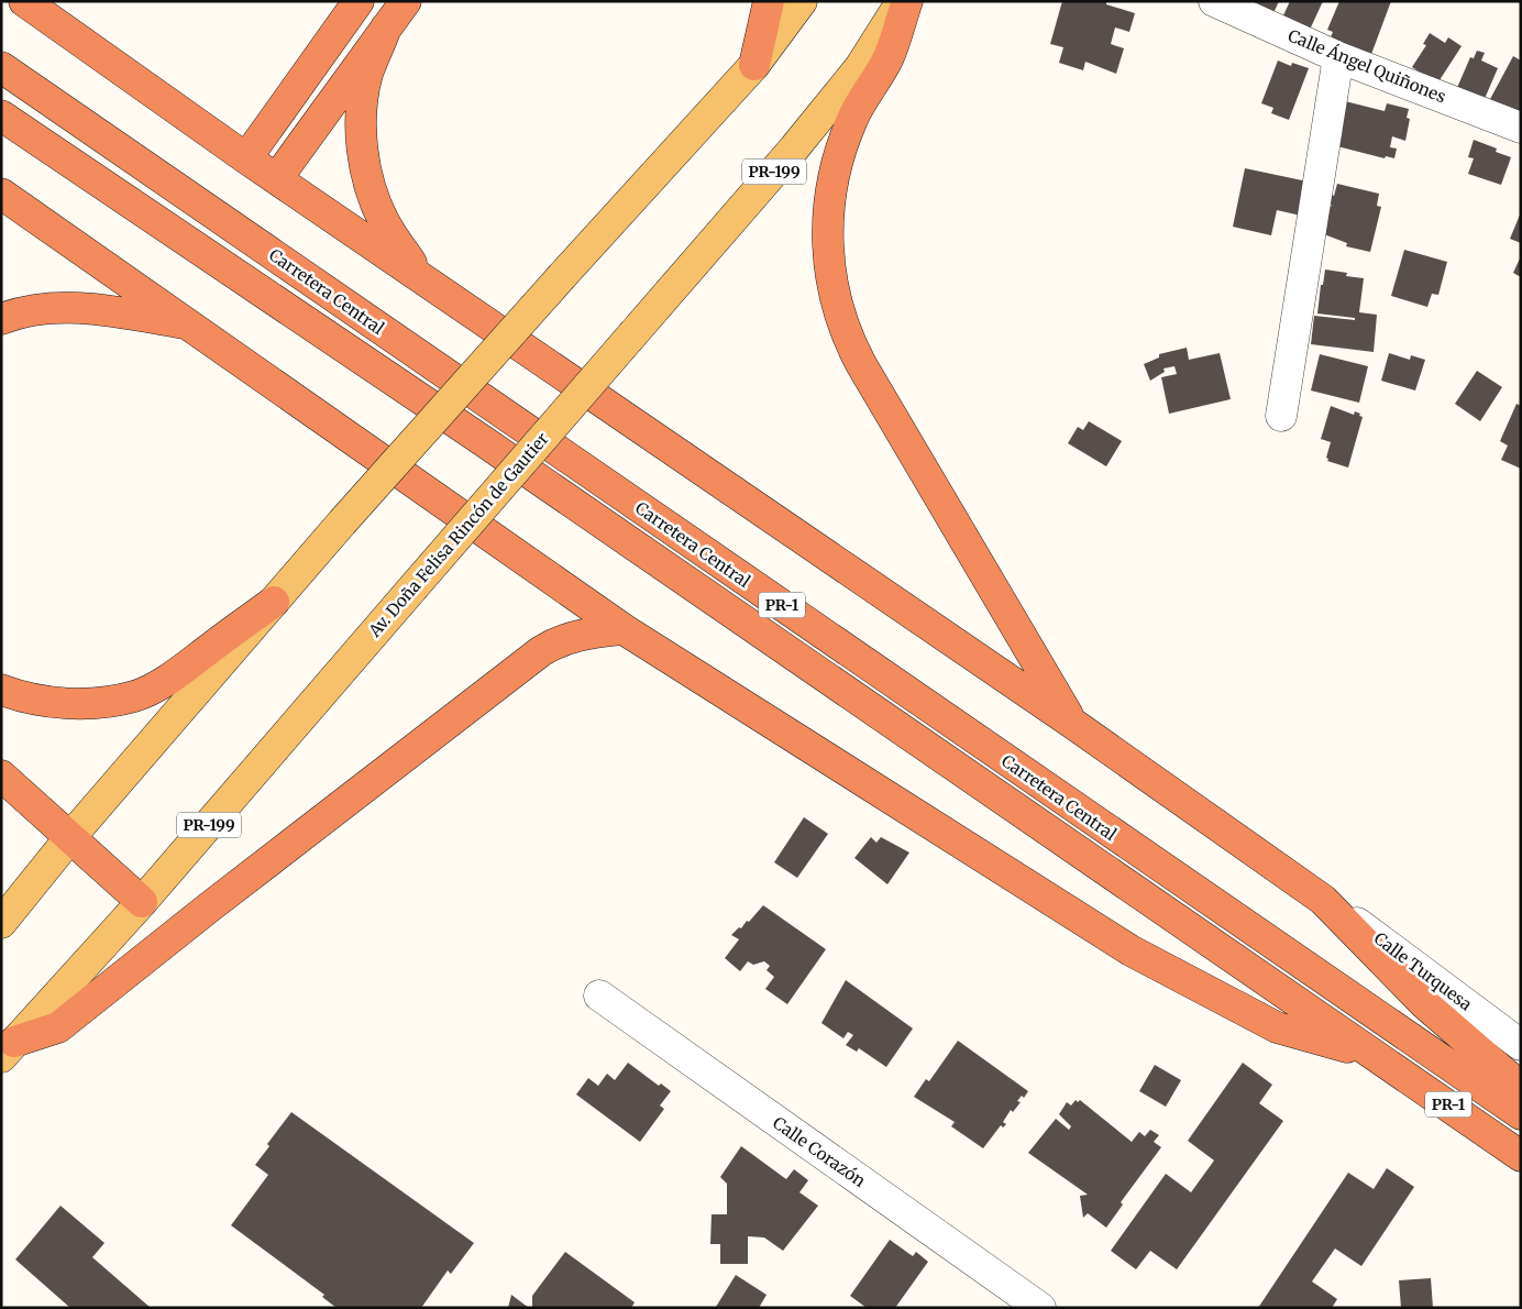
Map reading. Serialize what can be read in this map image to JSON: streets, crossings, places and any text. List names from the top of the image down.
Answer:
{
  "streets": {
    "highway": ["Carretera Central", "PR-1"],
    "main road": ["PR-199", "Av. Doña Felisa Rincón de Gautier"],
    "street": ["Calle Ángel Quiñones", "Calle Turquesa", "Calle Corazón"]
  }
}
